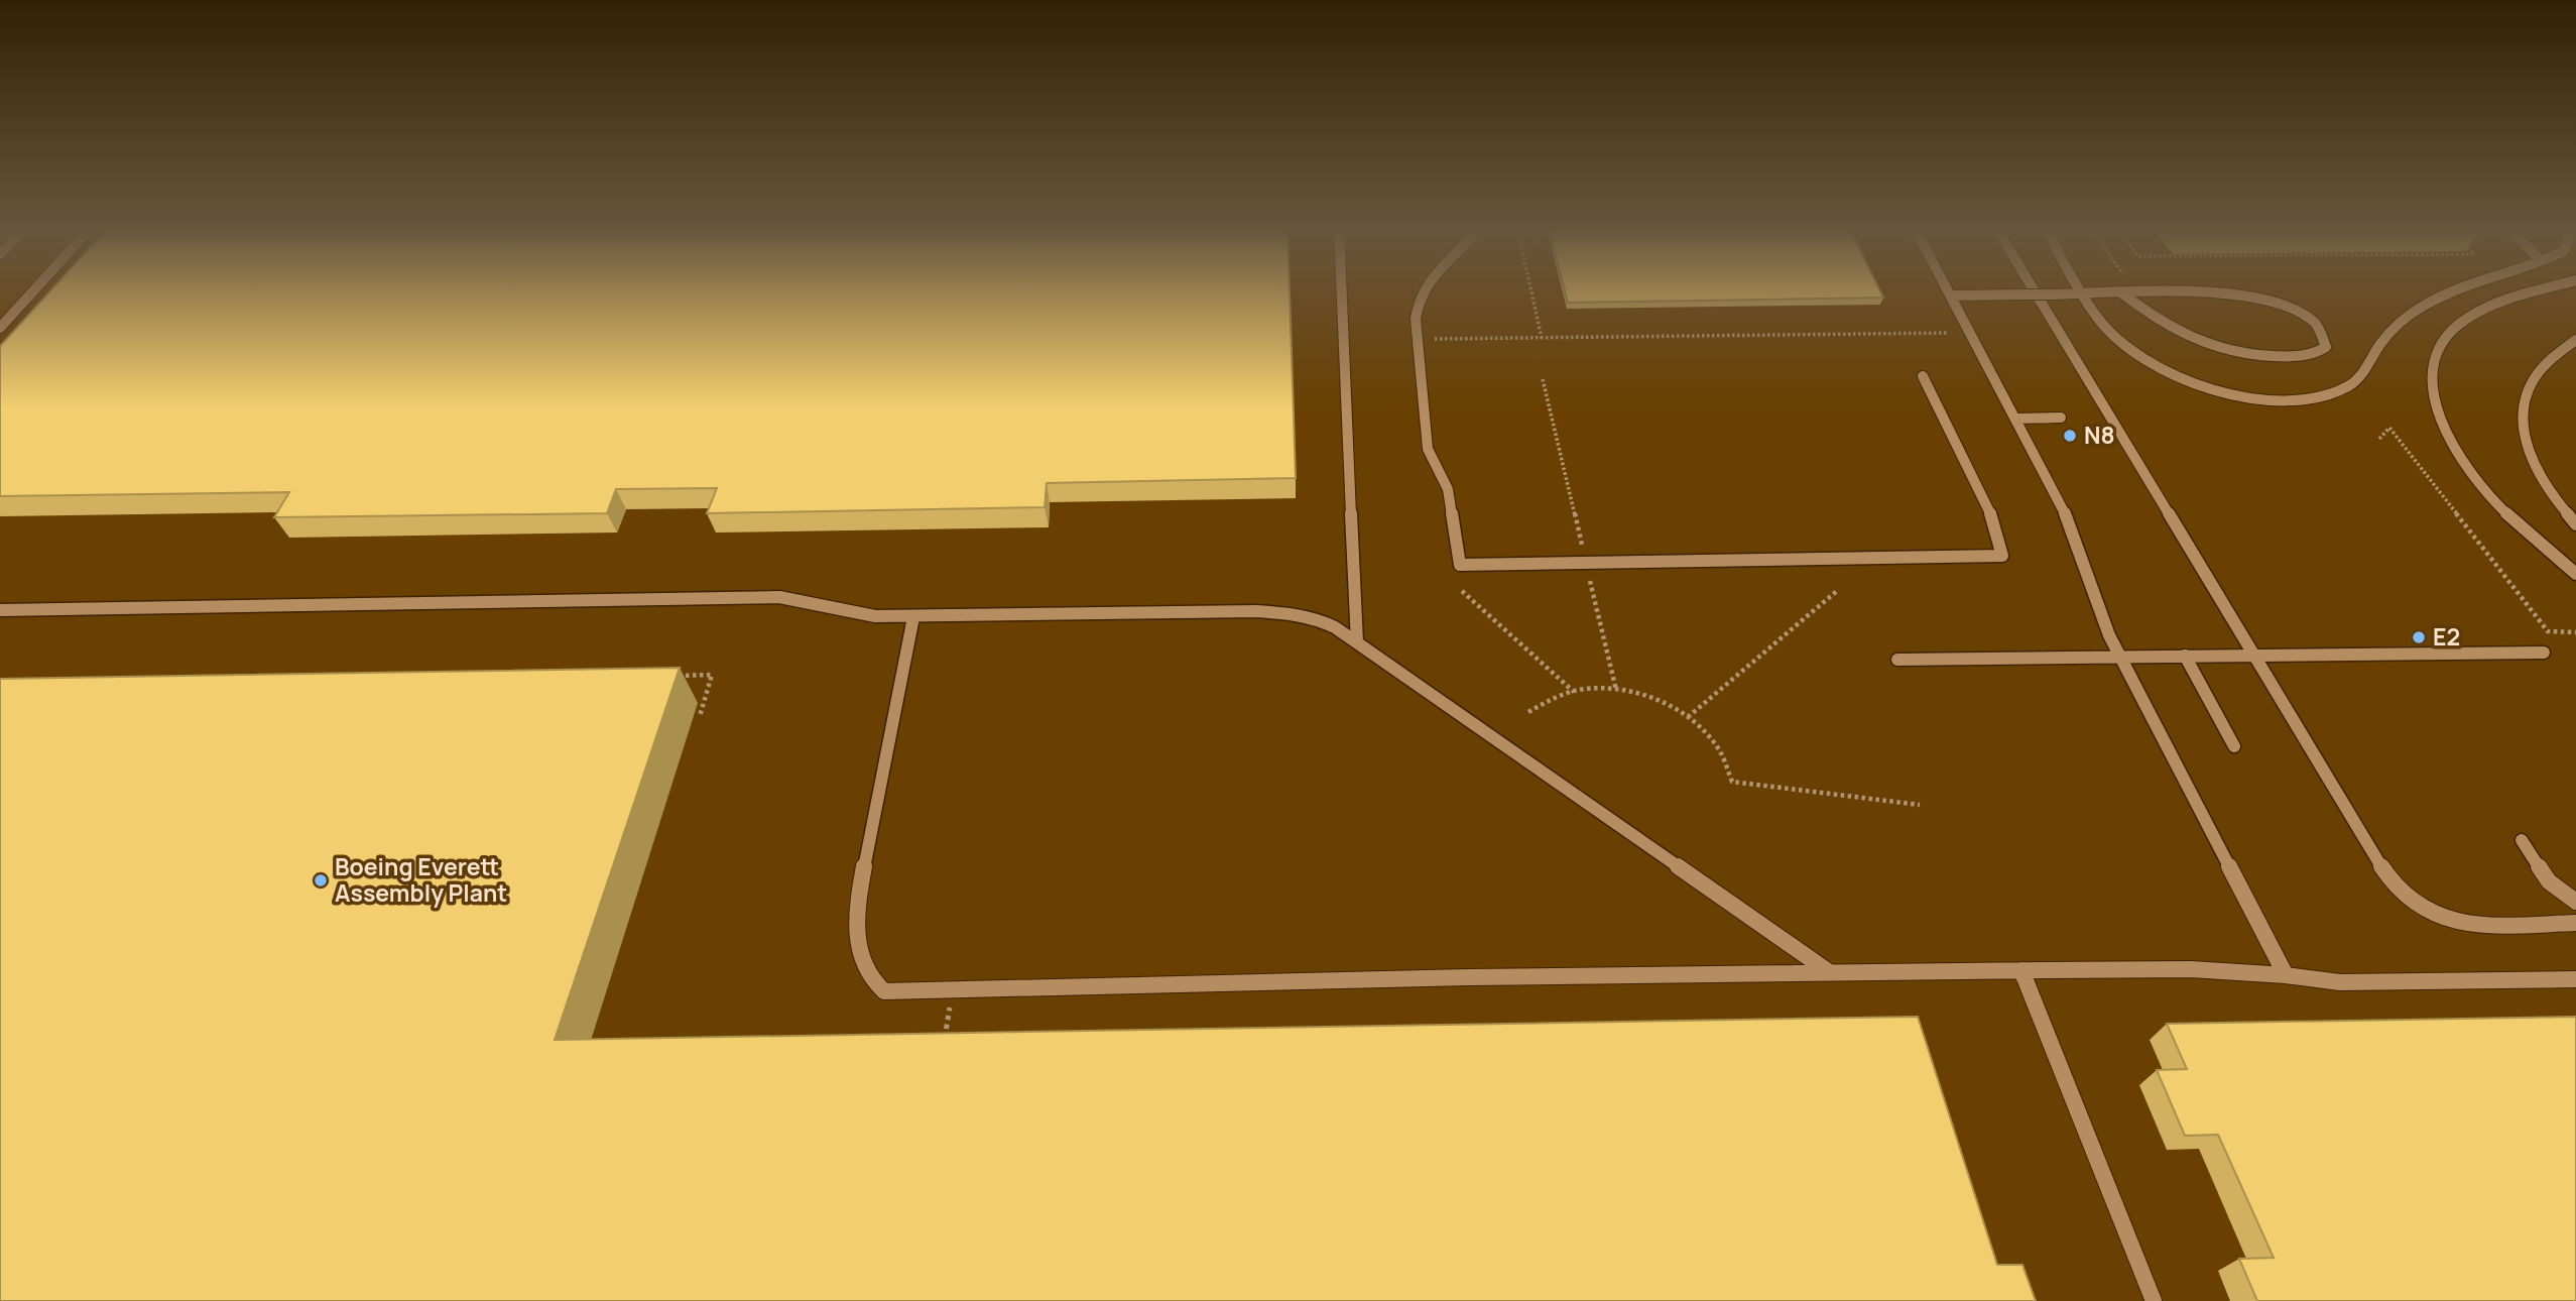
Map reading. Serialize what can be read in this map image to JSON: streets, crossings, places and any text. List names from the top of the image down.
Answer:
{
  "places": ["N8", "E2", "Boeing Everett Assembly Plant"]
}
